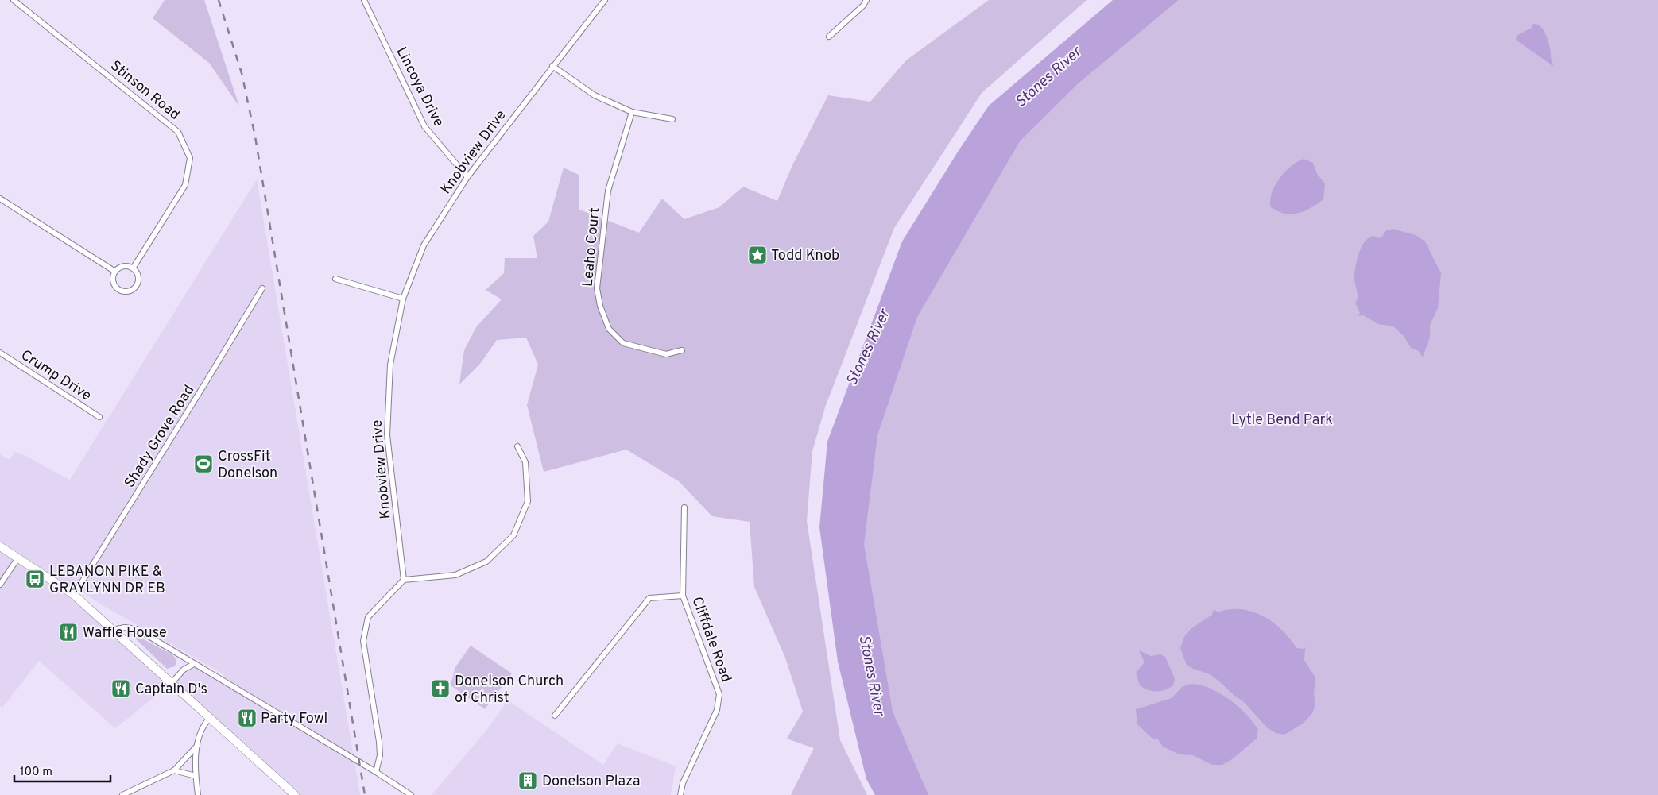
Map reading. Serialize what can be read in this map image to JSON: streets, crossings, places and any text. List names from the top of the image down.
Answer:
{
  "streets": {
    "street": [
      "Lincoya Drive",
      "Stinson Road",
      "Knobview Drive",
      "Leaho Court",
      "Crump Drive",
      "Shady Grove Road",
      "Cliffdale Road"
    ]
  },
  "crossings": [
    ["Lincoya Drive", "Knobview Drive"]
  ],
  "water": ["Stones River"],
  "parks": ["Lytle Bend Park"],
  "places": {
    "place": ["Todd Knob"],
    "sports": ["CrossFit Donelson"],
    "bus stop": ["LEBANON PIKE & GRAYLYNN DR EB"],
    "restaurant": ["Waffle House", "Captain D's", "Party Fowl"],
    "church": ["Donelson Church of Christ"],
    "building": ["Donelson Plaza"]
  },
  "scale_bar": "100 m"
}
